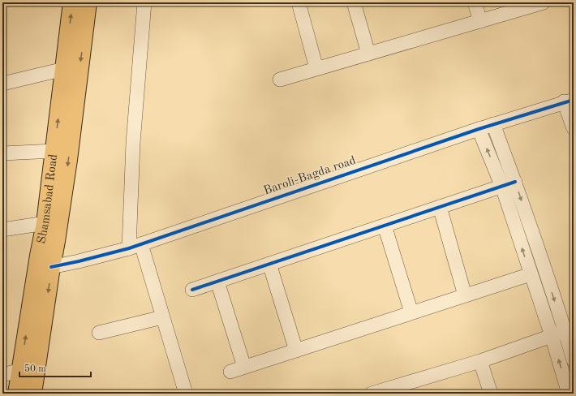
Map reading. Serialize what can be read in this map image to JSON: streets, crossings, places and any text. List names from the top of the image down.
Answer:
{
  "streets": {
    "main road": ["Shamsabad Road"],
    "street": ["Baroli-Bagda road"]
  },
  "crossings": [
    ["Baroli-Bagda road", "Shamsabad Road"]
  ],
  "scale_bar": "50 m"
}
